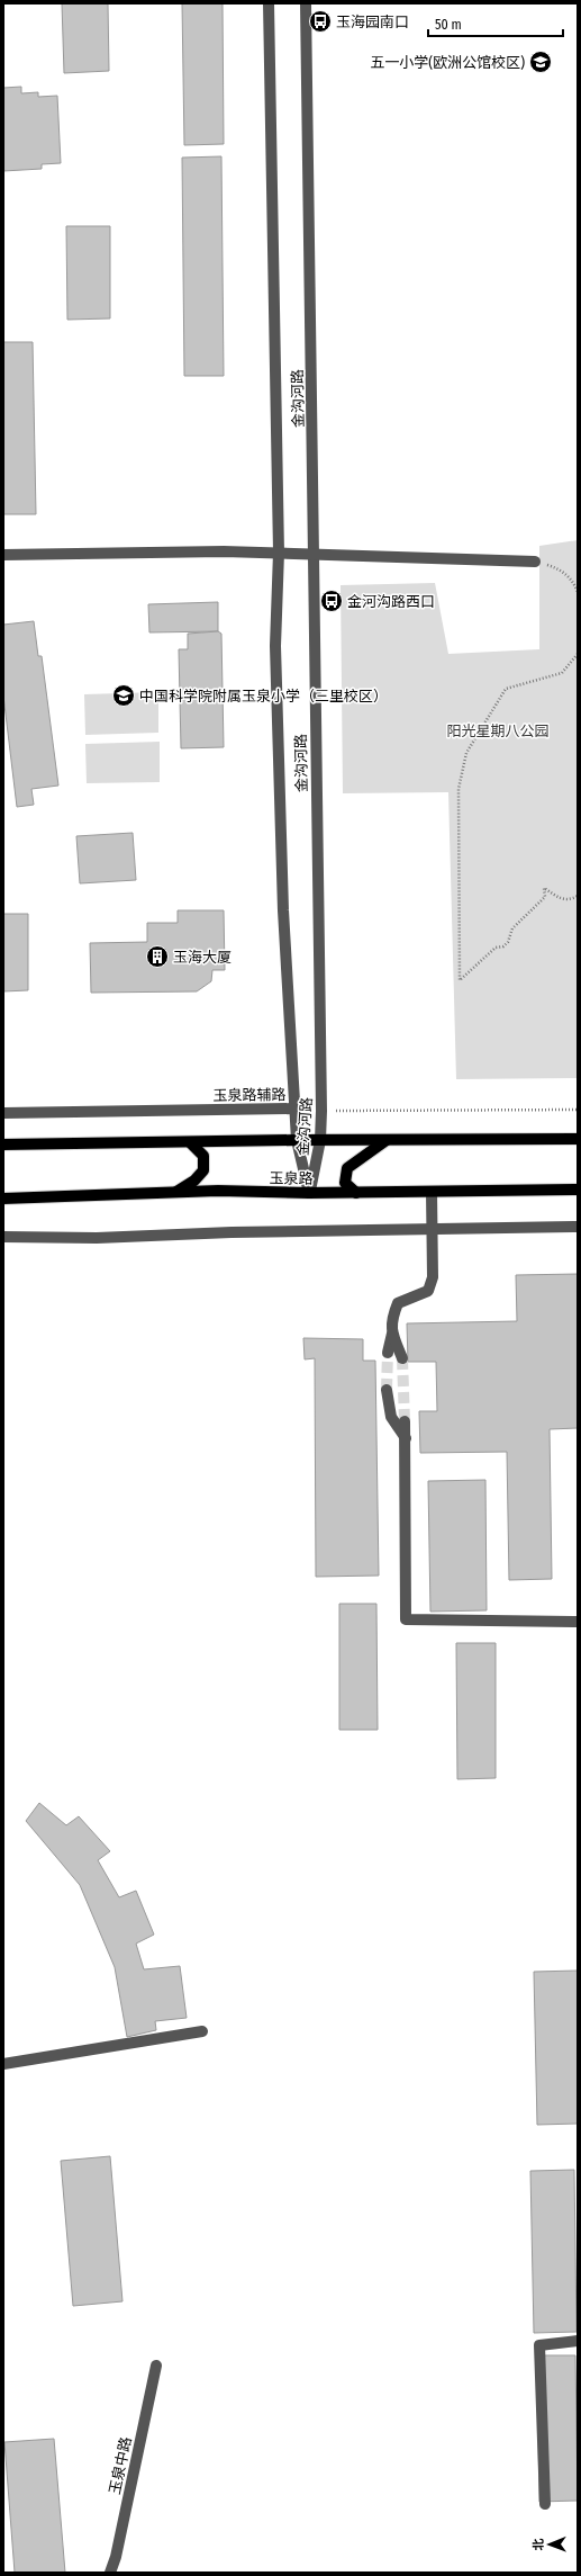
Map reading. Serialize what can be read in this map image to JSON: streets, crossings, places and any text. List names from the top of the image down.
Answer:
{
  "streets": {
    "main road": ["玉泉路"],
    "street": ["金沟河路", "玉泉路辅路", "玉泉中路"]
  },
  "crossings": [
    ["金沟河路", "玉泉路辅路"],
    ["金沟河路", "玉泉路"]
  ],
  "parks": ["阳光星期八公园"],
  "places": {
    "bus stop": ["玉海园南口", "金河沟路西口"],
    "school or university": ["五一小学(欧洲公馆校区)", "中国科学院附属玉泉小学（三里校区）"],
    "building": ["玉海大厦"]
  },
  "scale_bar": "50 m",
  "north": "left"
}
